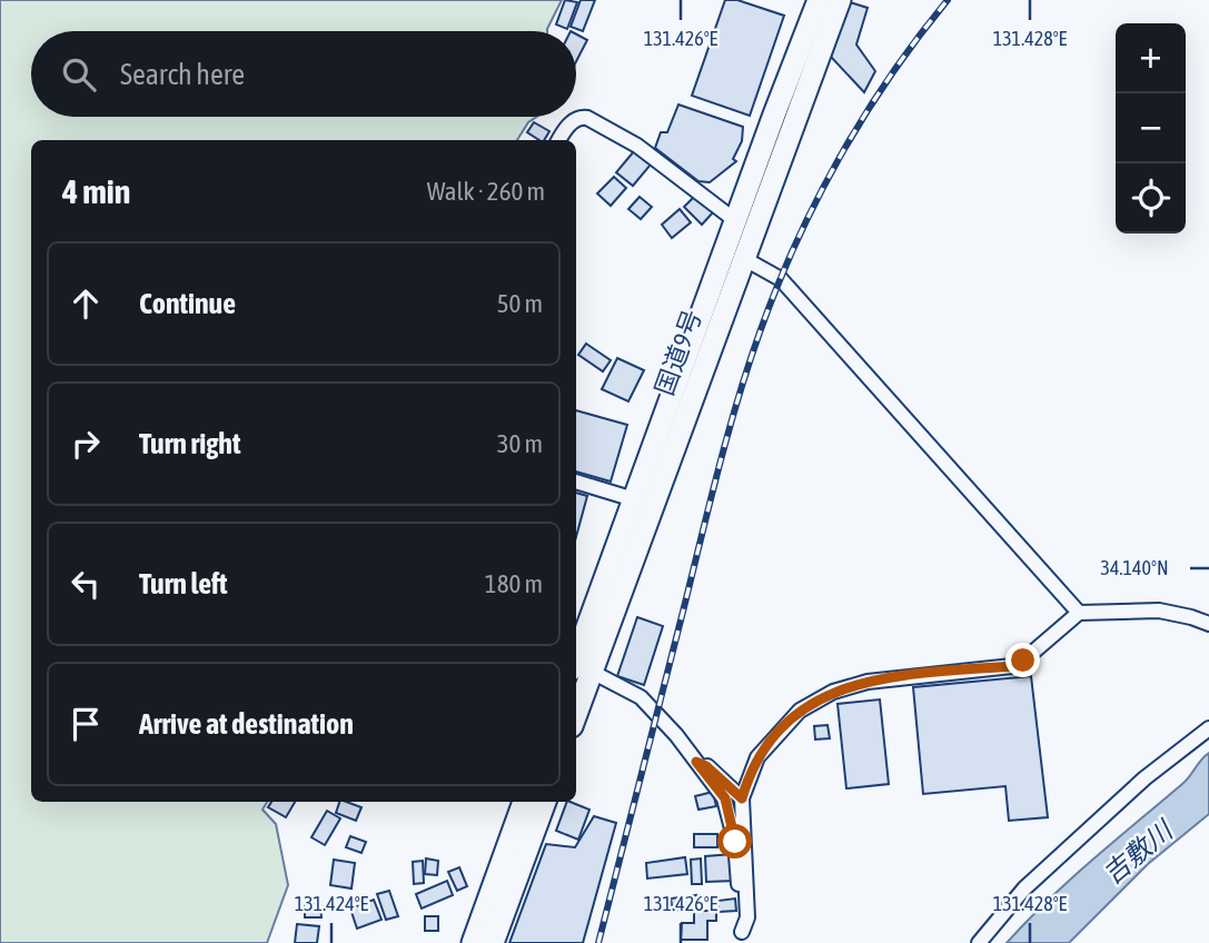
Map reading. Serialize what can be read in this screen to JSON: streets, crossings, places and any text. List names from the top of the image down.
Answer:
{
  "streets": {
    "highway": ["国道9号"]
  },
  "water": ["吉敷川"],
  "page": {
    "map_buttons": ["+", "−"],
    "search": "Search here",
    "heading": ["4 min", "Walk · 260 m"],
    "list": [
      ["Continue", "50 m"],
      ["Turn right", "30 m"],
      ["Turn left", "180 m"],
      "Arrive at destination"
    ]
  },
  "coordinates": [
    "131.426°E",
    "131.428°E",
    "34.140°N",
    "131.424°E"
  ]
}
